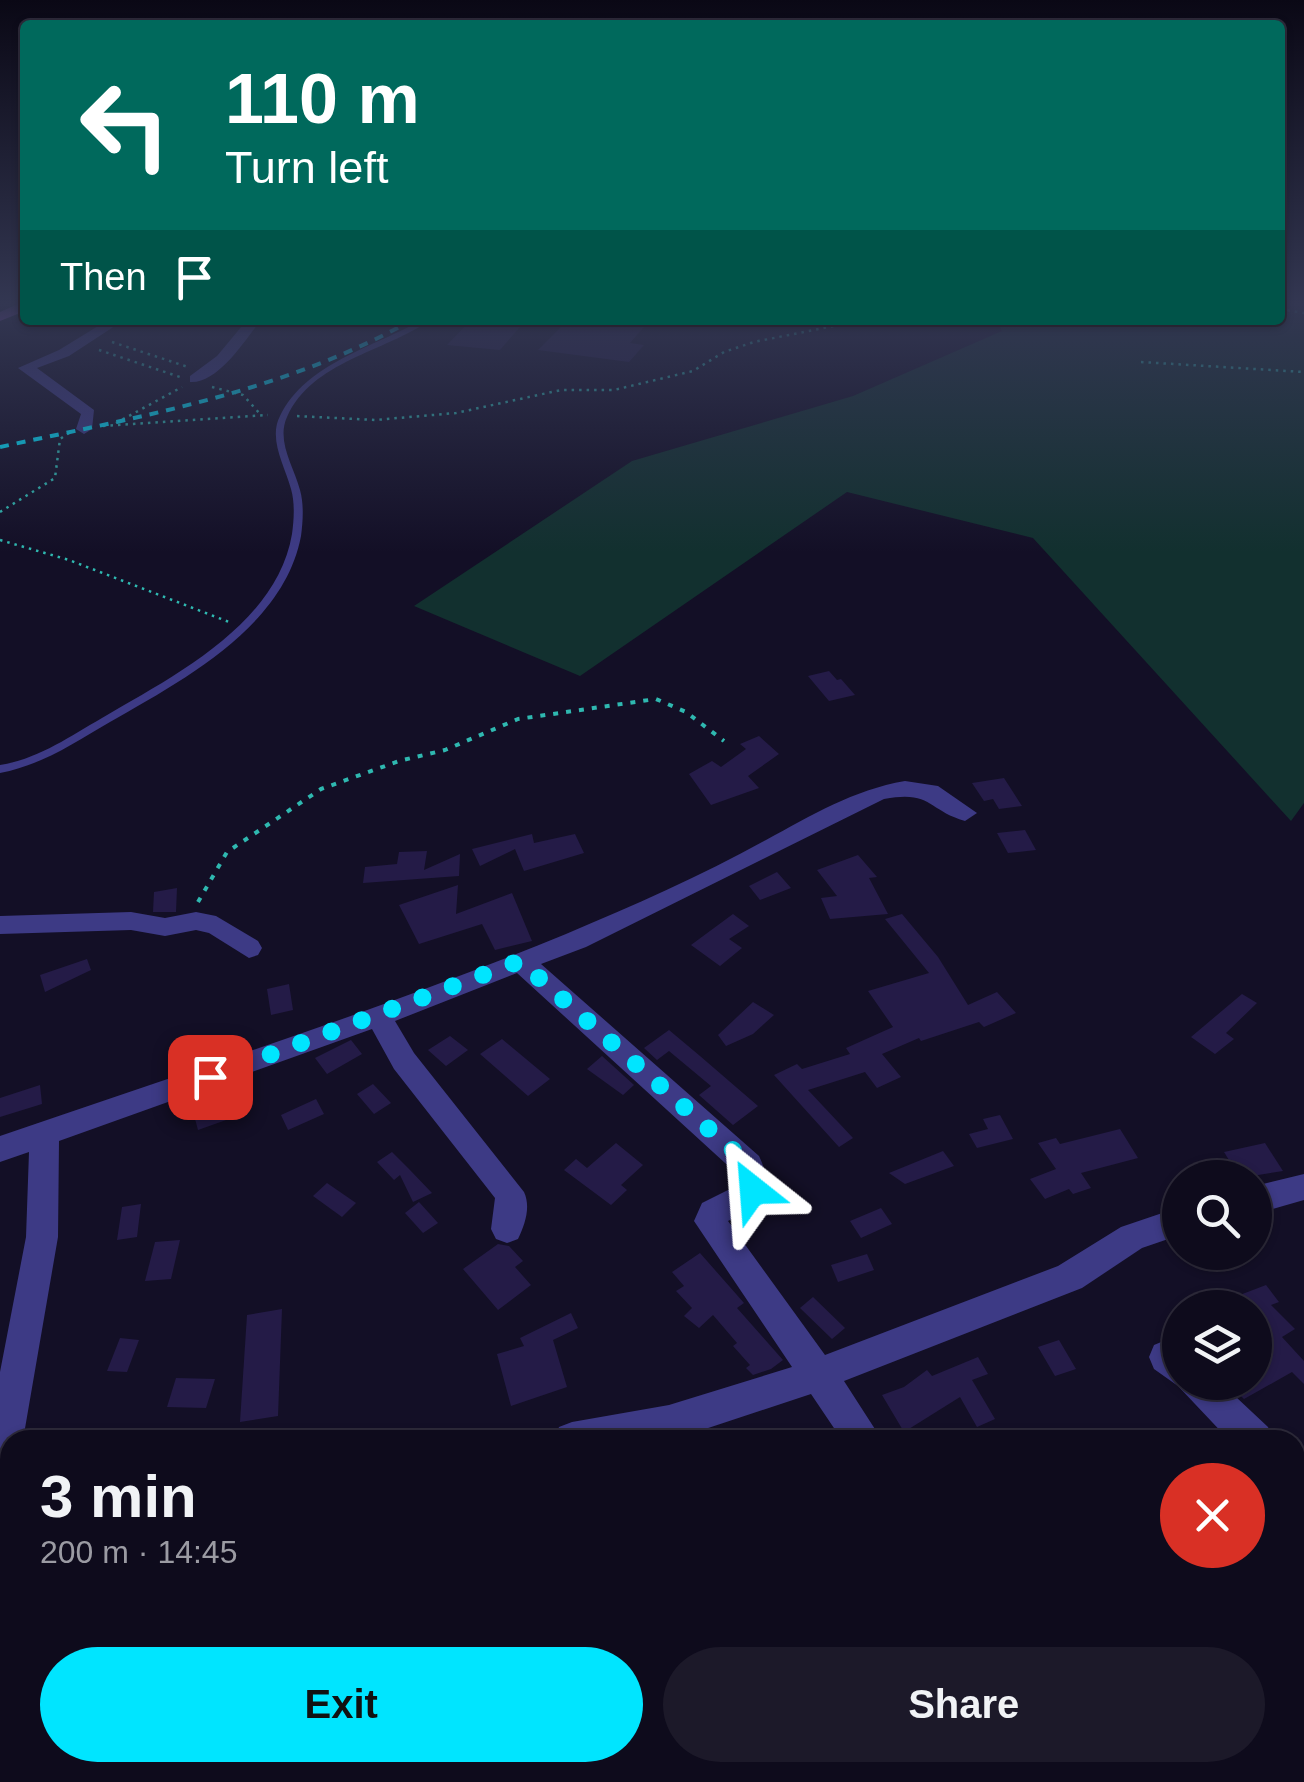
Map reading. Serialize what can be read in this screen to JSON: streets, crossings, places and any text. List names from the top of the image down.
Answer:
{
  "page": {
    "turn": ["110 m", "Turn left"],
    "then": "Then",
    "heading": ["3 min", "200 m · 14:45"],
    "buttons": ["Exit", "Share"]
  }
}
